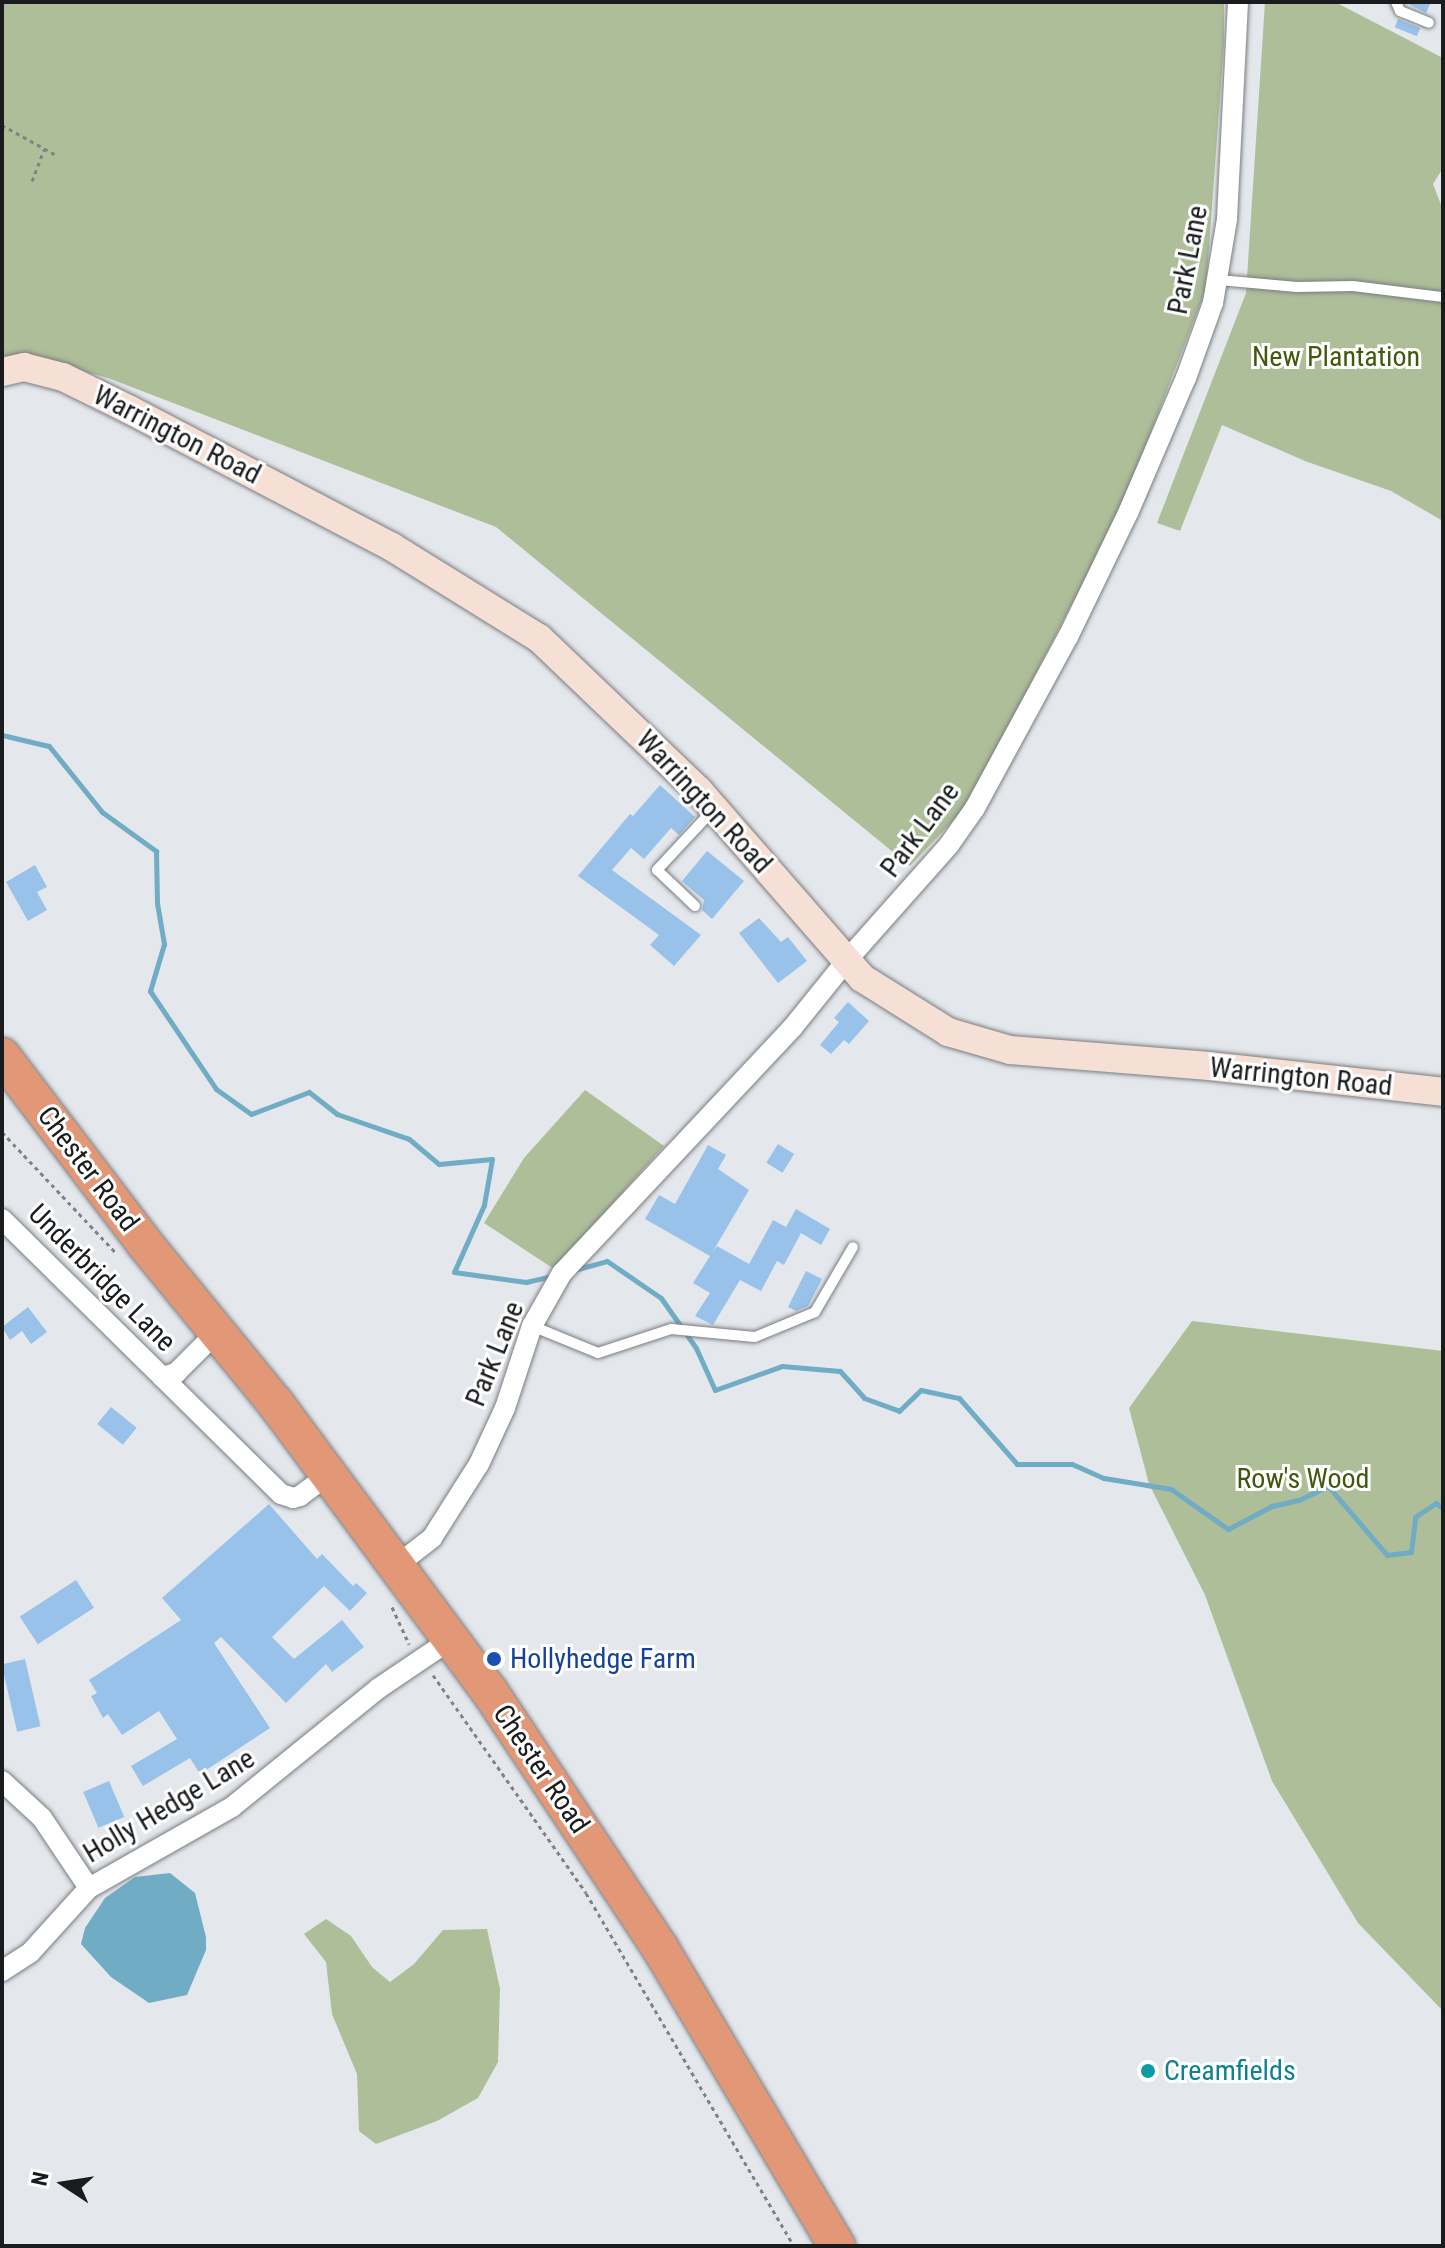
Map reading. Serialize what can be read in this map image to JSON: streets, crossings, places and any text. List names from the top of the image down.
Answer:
{
  "streets": {
    "highway": ["Chester Road"],
    "street": [
      "Park Lane",
      "Warrington Road",
      "Underbridge Lane",
      "Holly Hedge Lane"
    ]
  },
  "crossings": [
    ["Park Lane", "Warrington Road"],
    ["Park Lane", "Chester Road"],
    ["Chester Road", "Underbridge Lane"],
    ["Chester Road", "Holly Hedge Lane"]
  ],
  "parks": ["New Plantation", "Row's Wood"],
  "places": ["Hollyhedge Farm", "Creamfields"],
  "north": "left"
}
